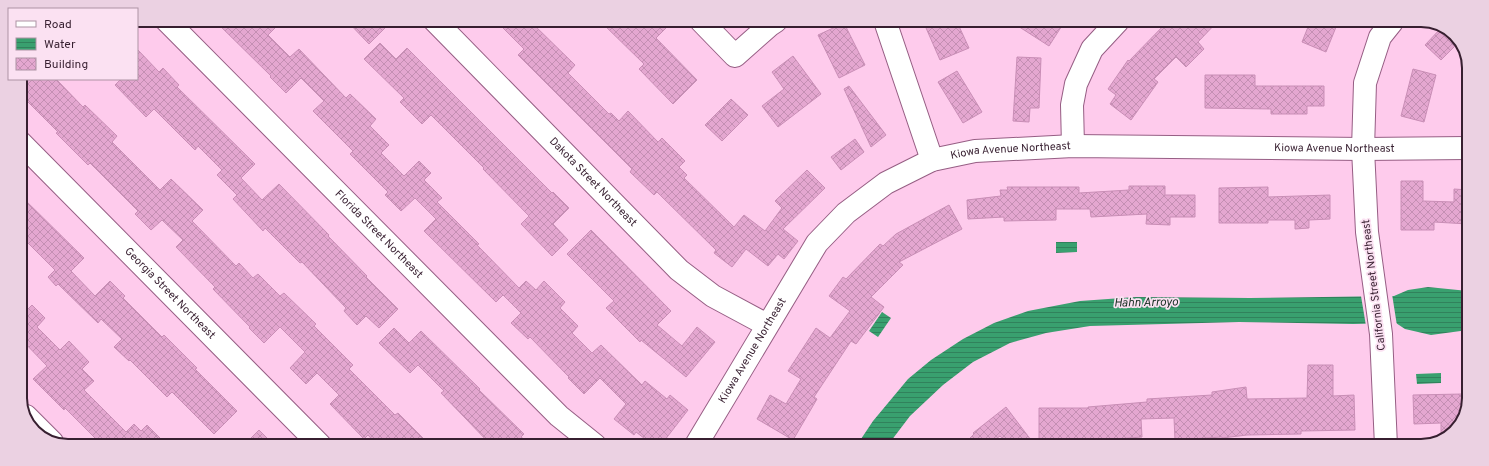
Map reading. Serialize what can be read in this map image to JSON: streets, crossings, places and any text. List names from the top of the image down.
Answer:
{
  "streets": {
    "street": [
      "Kiowa Avenue Northeast",
      "Dakota Street Northeast",
      "Florida Street Northeast",
      "California Street Northeast",
      "Georgia Street Northeast"
    ]
  },
  "crossings": [
    ["Kiowa Avenue Northeast", "Dakota Street Northeast"],
    ["Kiowa Avenue Northeast", "California Street Northeast"]
  ],
  "water": ["Hahn Arroyo"],
  "legend": ["Road", "Water", "Building"]
}
